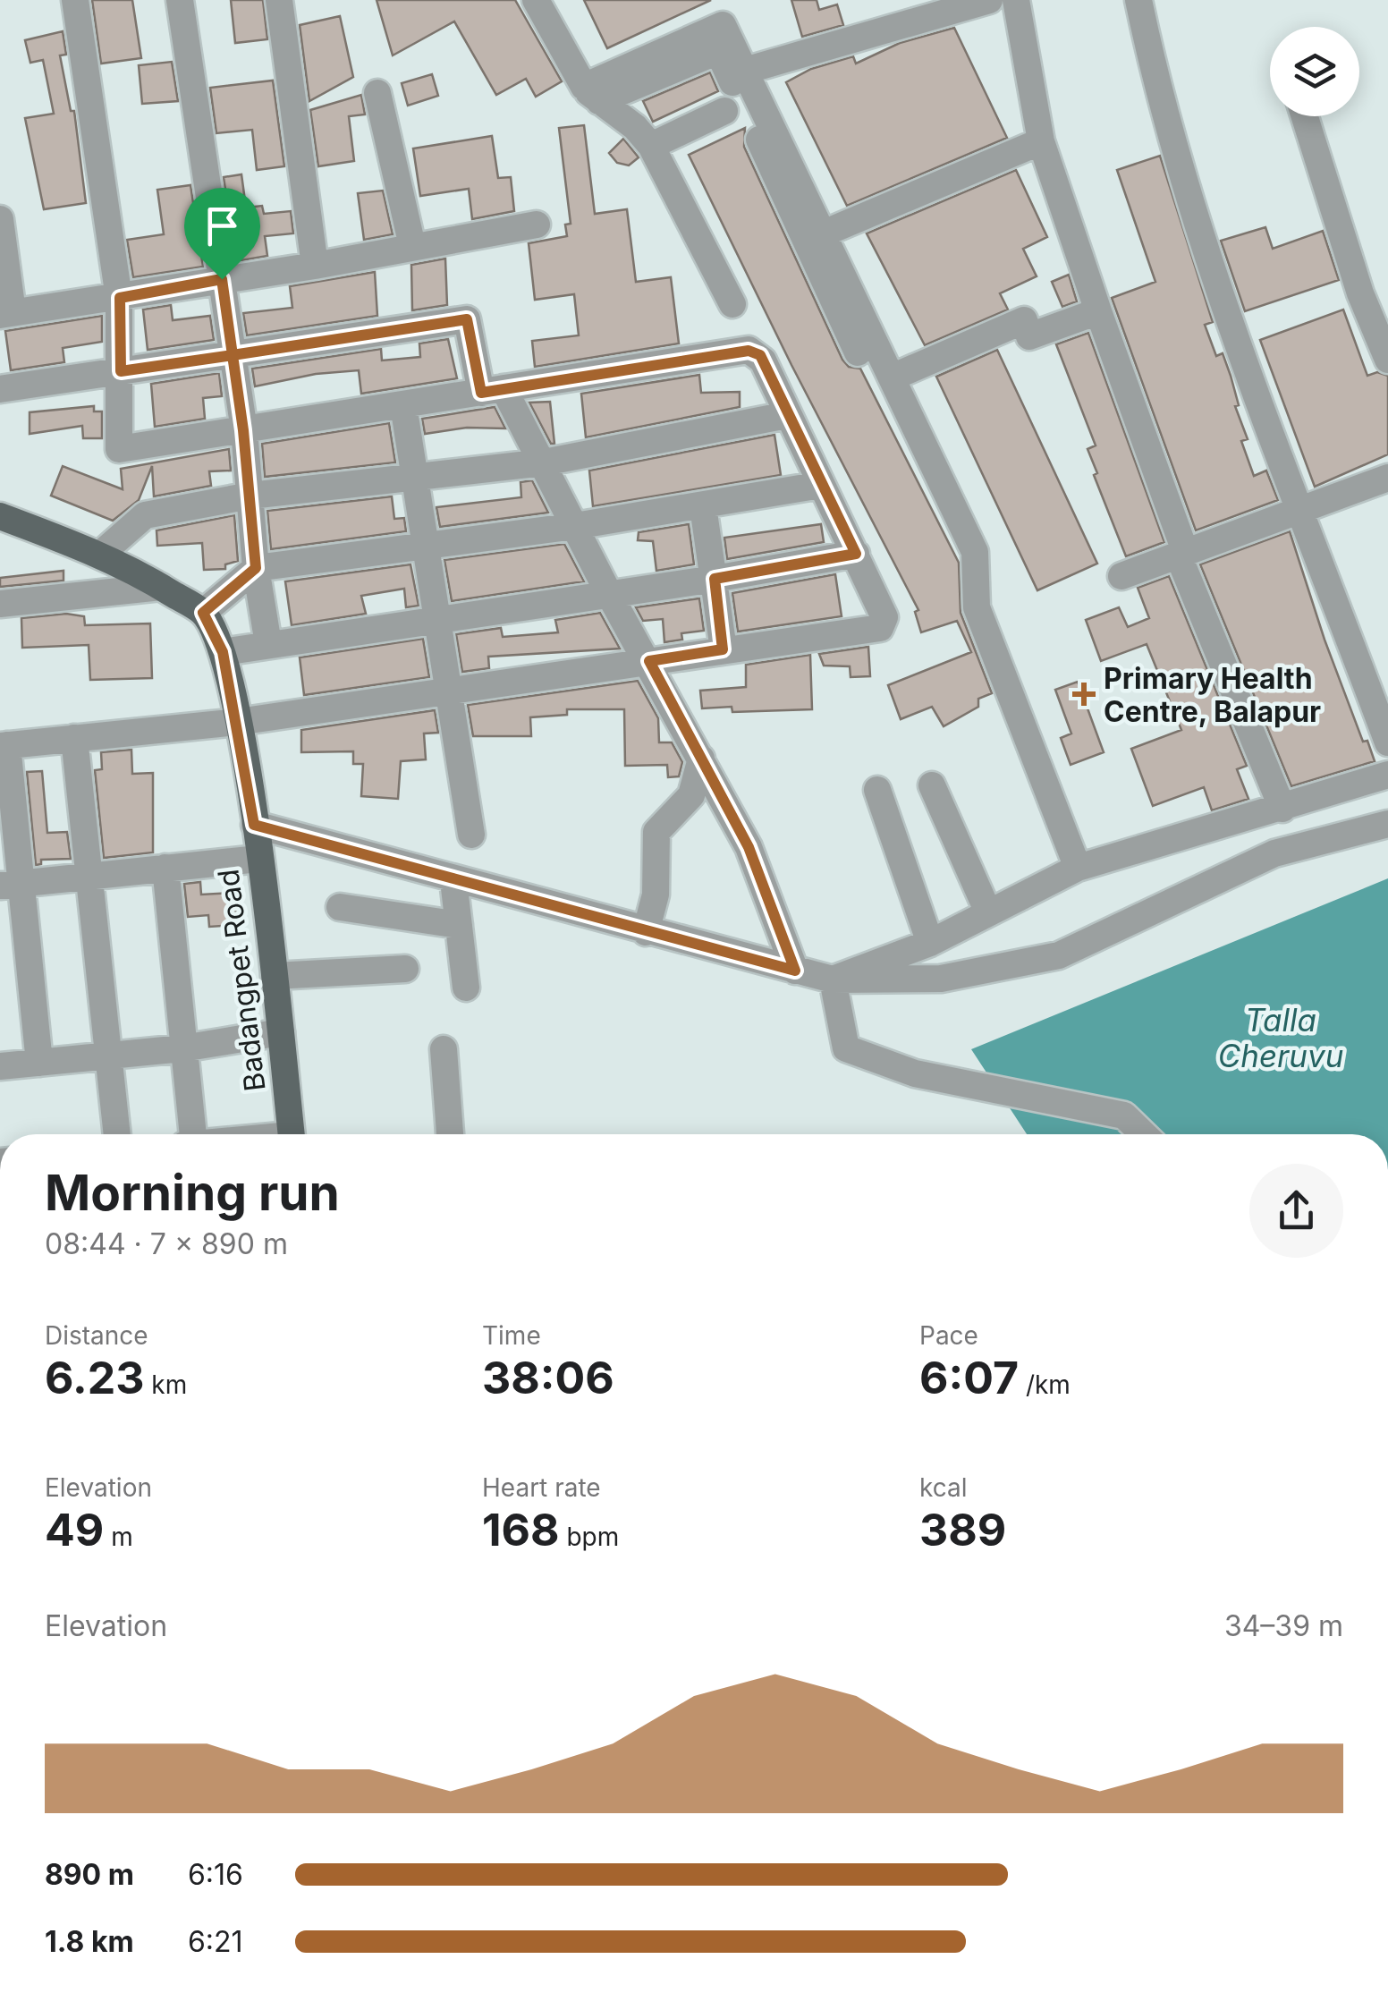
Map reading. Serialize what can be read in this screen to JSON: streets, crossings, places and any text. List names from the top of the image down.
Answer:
{
  "streets": {
    "main road": ["Badangpet Road"]
  },
  "water": ["Talla Cheruvu"],
  "places": {
    "health": ["Primary Health Centre, Balapur"]
  },
  "page": {
    "heading": ["Morning run", "08:44 · 7 × 890 m"],
    "stats": [
      ["Distance", "6.23 km"],
      ["Time", "38:06"],
      ["Pace", "6:07 /km"],
      ["Elevation", "49 m"],
      ["Heart rate", "168 bpm"],
      ["kcal", "389"]
    ],
    "chart": ["Elevation", "34–39 m"],
    "list": [
      {
        "name": "890 m",
        "note": "6:16"
      },
      {
        "name": "1.8 km",
        "note": "6:21"
      }
    ]
  }
}
